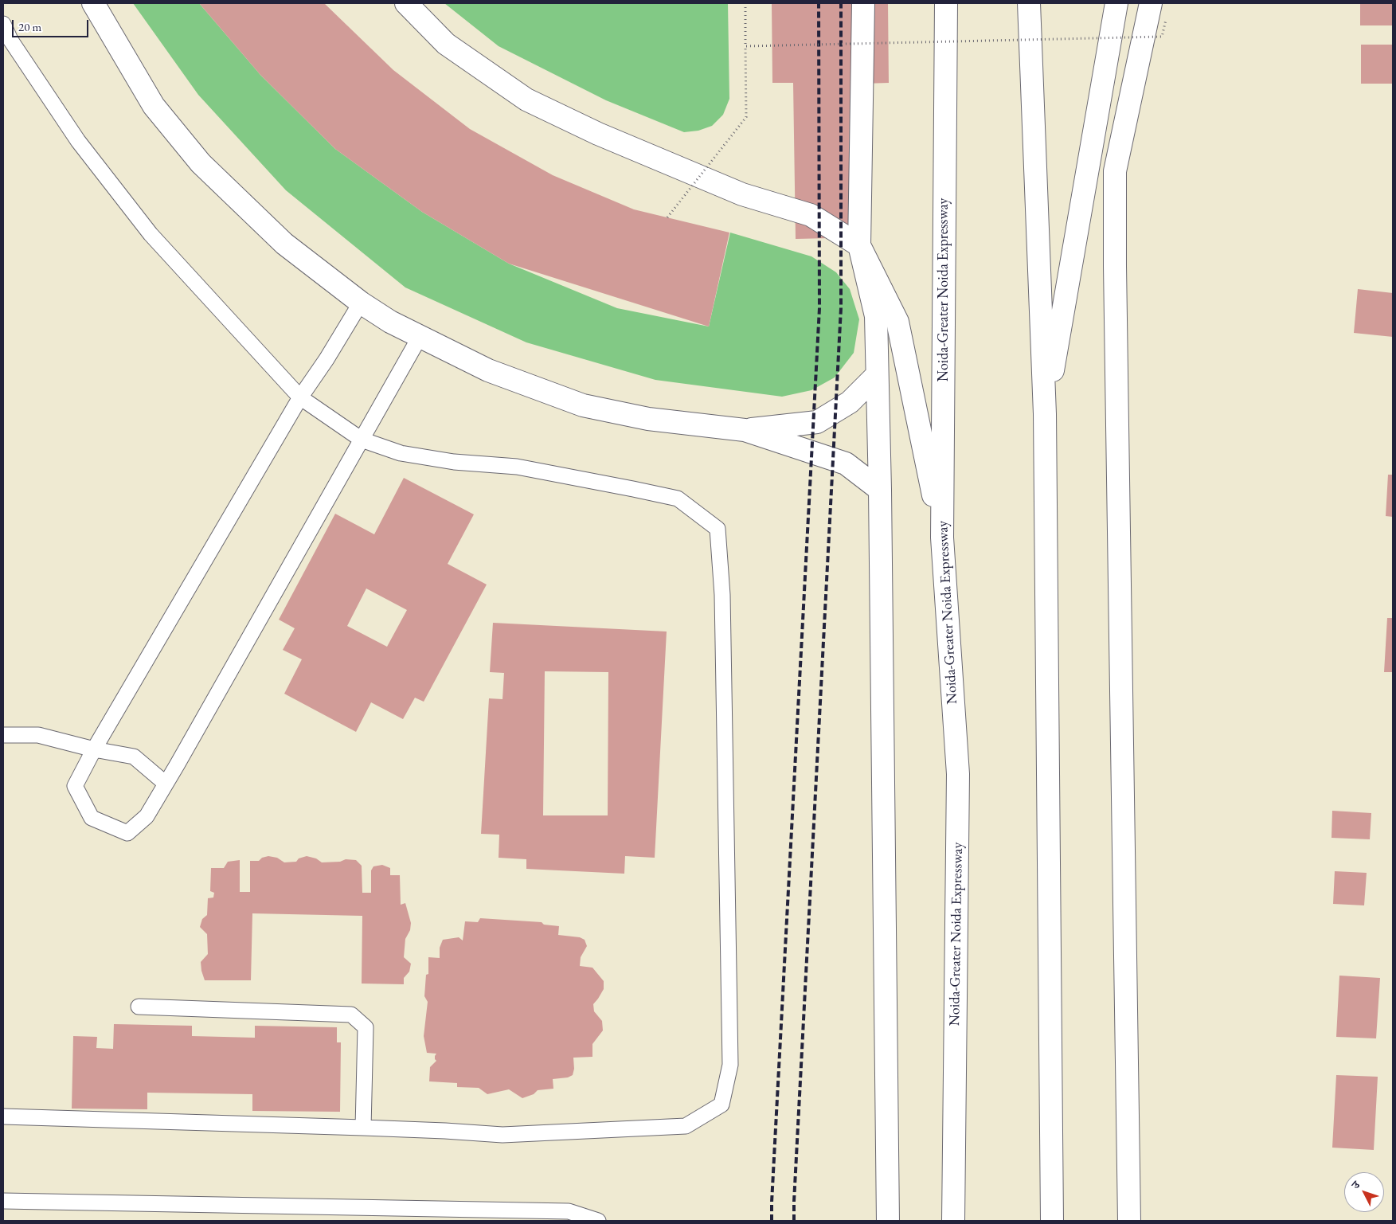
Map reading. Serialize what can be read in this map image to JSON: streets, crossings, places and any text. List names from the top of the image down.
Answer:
{
  "streets": {
    "main road": ["Noida-Greater Noida Expressway"]
  },
  "scale_bar": "20 m",
  "north": "top left"
}
